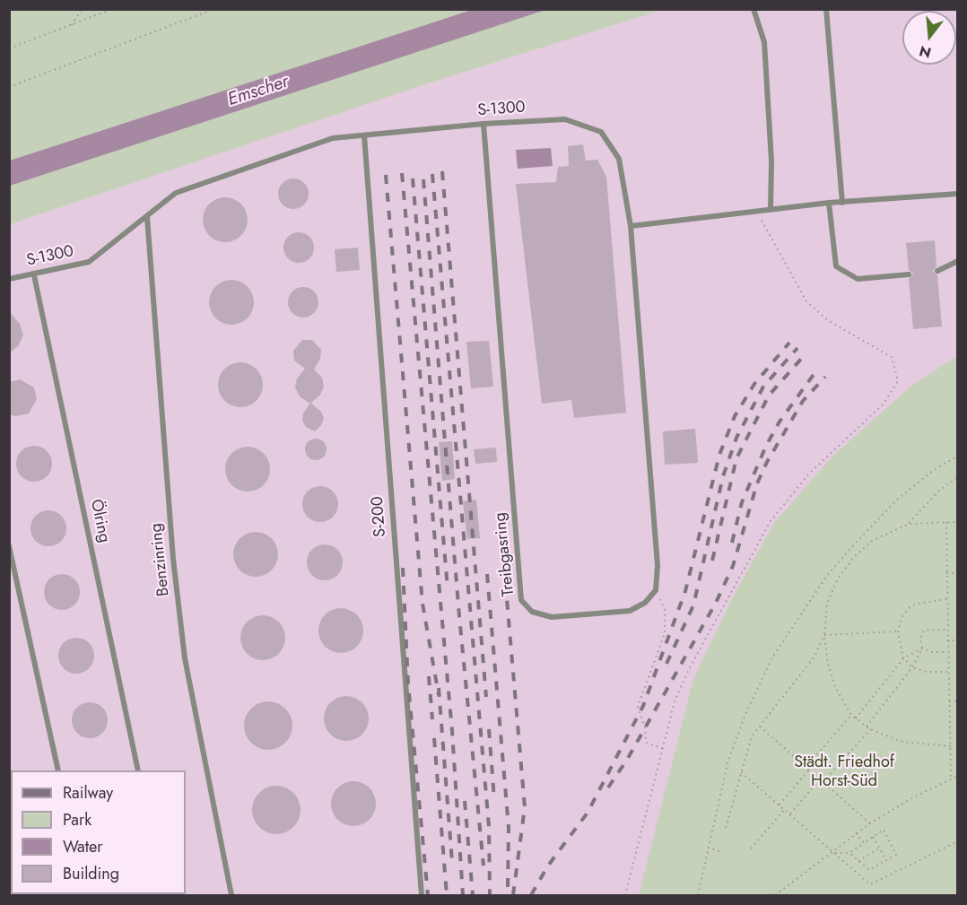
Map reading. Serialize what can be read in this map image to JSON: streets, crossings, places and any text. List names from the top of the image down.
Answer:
{
  "streets": {
    "lane": [
      "S-1300",
      "S-200",
      "Ölring",
      "Treibgasring",
      "Benzinring"
    ]
  },
  "crossings": [
    ["S-1300", "S-200"],
    ["S-1300", "Ölring"],
    ["S-1300", "Treibgasring"],
    ["S-1300", "Benzinring"]
  ],
  "water": ["Emscher"],
  "parks": ["Städt. Friedhof Horst-Süd"],
  "legend": [
    "Railway",
    "Park",
    "Water",
    "Building"
  ],
  "north": "bottom"
}
